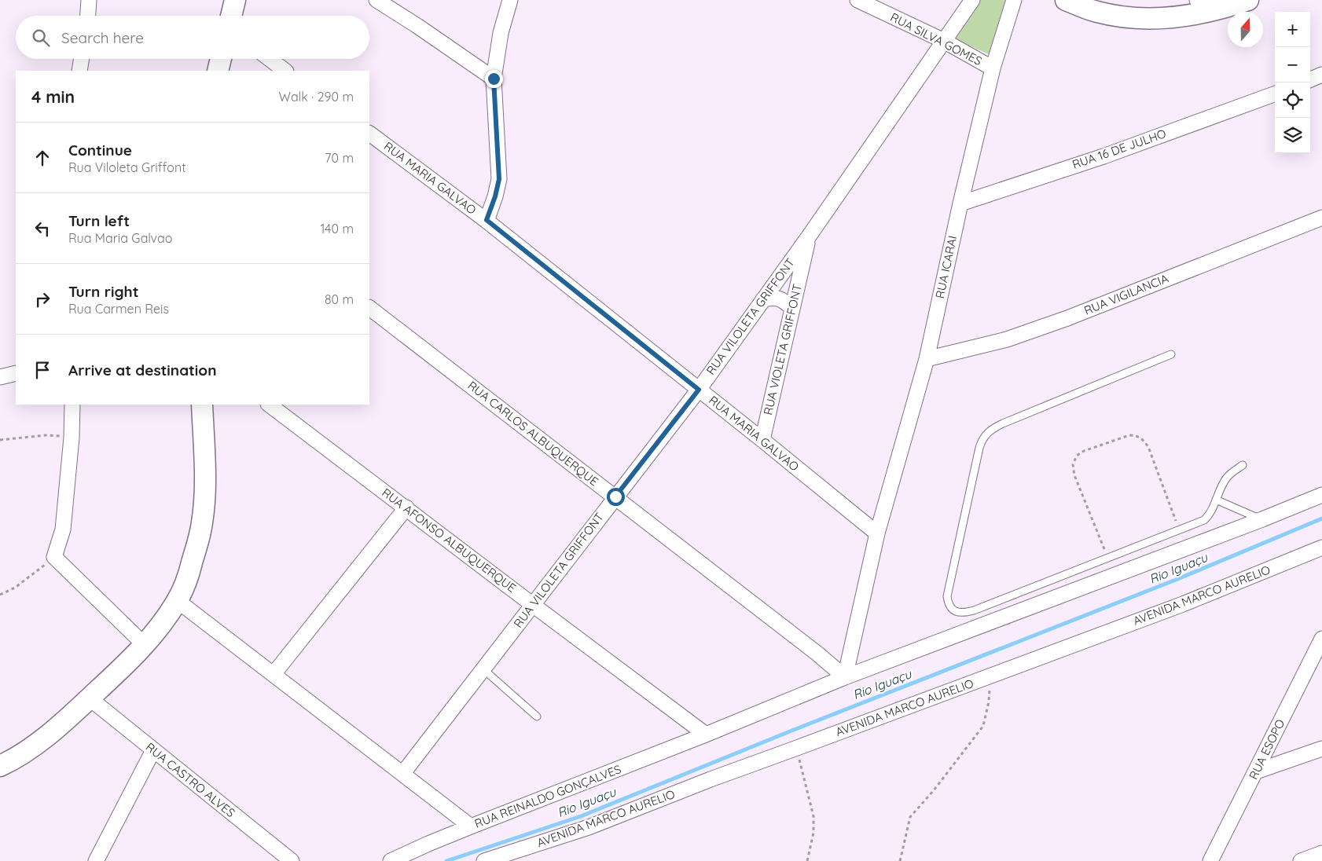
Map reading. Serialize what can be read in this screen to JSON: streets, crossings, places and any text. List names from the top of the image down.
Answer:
{
  "streets": {
    "street": [
      "RUA SILVA GOMES",
      "RUA 16 DE JULHO",
      "RUA MARIA GALVAO",
      "RUA ICARAI",
      "RUA VIGILANCIA",
      "RUA VILOLETA GRIFFONT",
      "RUA VIOLETA GRIFFONT",
      "RUA CARLOS ALBUQUERQUE",
      "RUA AFONSO ALBUQUERQUE",
      "AVENIDA MARCO AURELIO",
      "RUA ESOPO",
      "RUA CASTRO ALVES",
      "RUA REINALDO GONÇALVES"
    ]
  },
  "crossings": [
    ["RUA SILVA GOMES", "RUA ICARAI"],
    ["RUA SILVA GOMES", "RUA VILOLETA GRIFFONT"],
    ["RUA 16 DE JULHO", "RUA ICARAI"],
    ["RUA MARIA GALVAO", "RUA ICARAI"],
    ["RUA MARIA GALVAO", "RUA VILOLETA GRIFFONT"],
    ["RUA MARIA GALVAO", "RUA VIOLETA GRIFFONT"],
    ["RUA ICARAI", "RUA VIGILANCIA"],
    ["RUA ICARAI", "RUA CARLOS ALBUQUERQUE"],
    ["RUA ICARAI", "RUA REINALDO GONÇALVES"],
    ["RUA VILOLETA GRIFFONT", "RUA VIOLETA GRIFFONT"],
    ["RUA VILOLETA GRIFFONT", "RUA CARLOS ALBUQUERQUE"],
    ["RUA VILOLETA GRIFFONT", "RUA AFONSO ALBUQUERQUE"],
    ["RUA CARLOS ALBUQUERQUE", "RUA REINALDO GONÇALVES"],
    ["RUA AFONSO ALBUQUERQUE", "RUA REINALDO GONÇALVES"]
  ],
  "water": ["Rio Iguaçu"],
  "north": "top",
  "page": {
    "map_buttons": ["+", "−"],
    "search": "Search here",
    "heading": ["4 min", "Walk · 290 m"],
    "list": [
      ["Continue", "Rua Viloleta Griffont", "70 m"],
      ["Turn left", "Rua Maria Galvao", "140 m"],
      ["Turn right", "Rua Carmen Reis", "80 m"],
      "Arrive at destination"
    ]
  }
}
